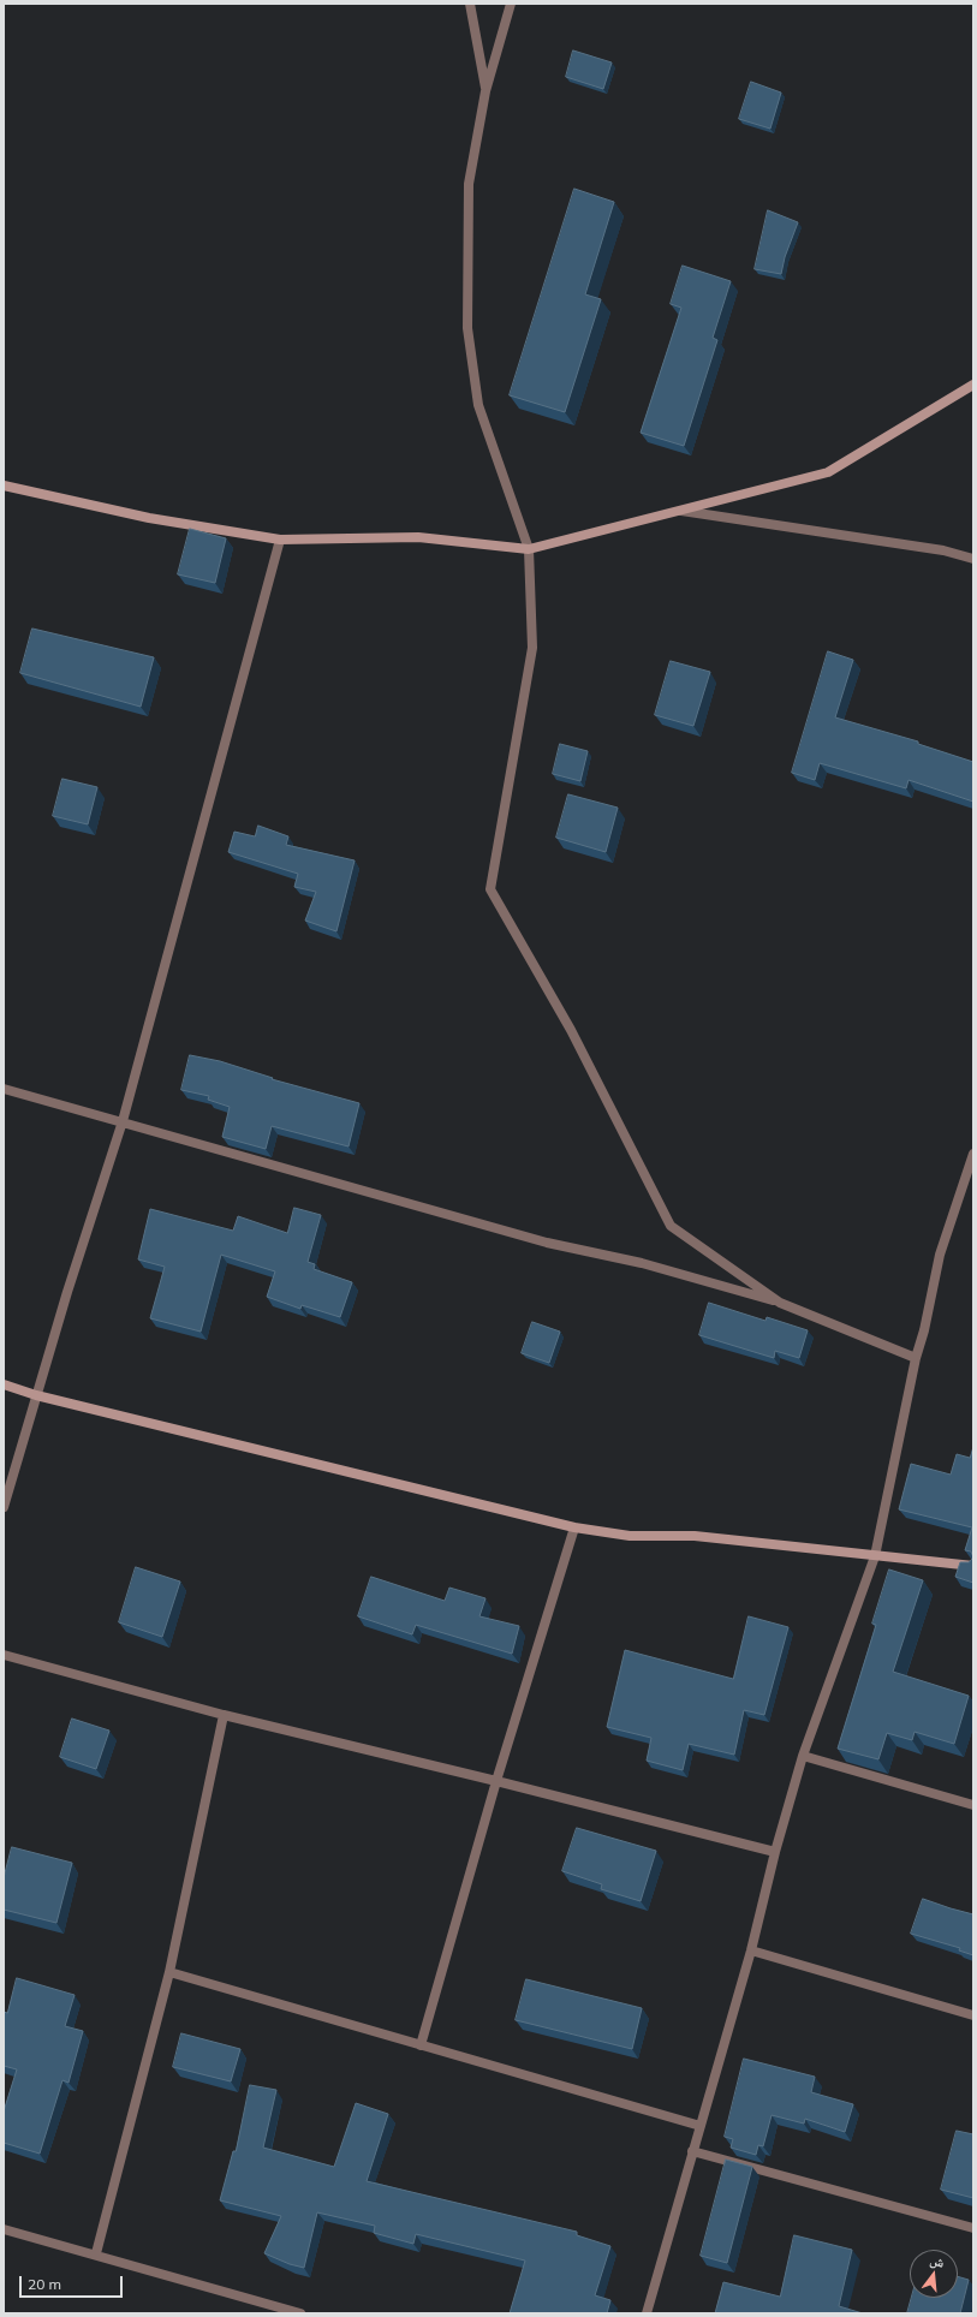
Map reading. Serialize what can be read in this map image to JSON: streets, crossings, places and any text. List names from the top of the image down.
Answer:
{
  "scale_bar": "20 m",
  "north": "top"
}
